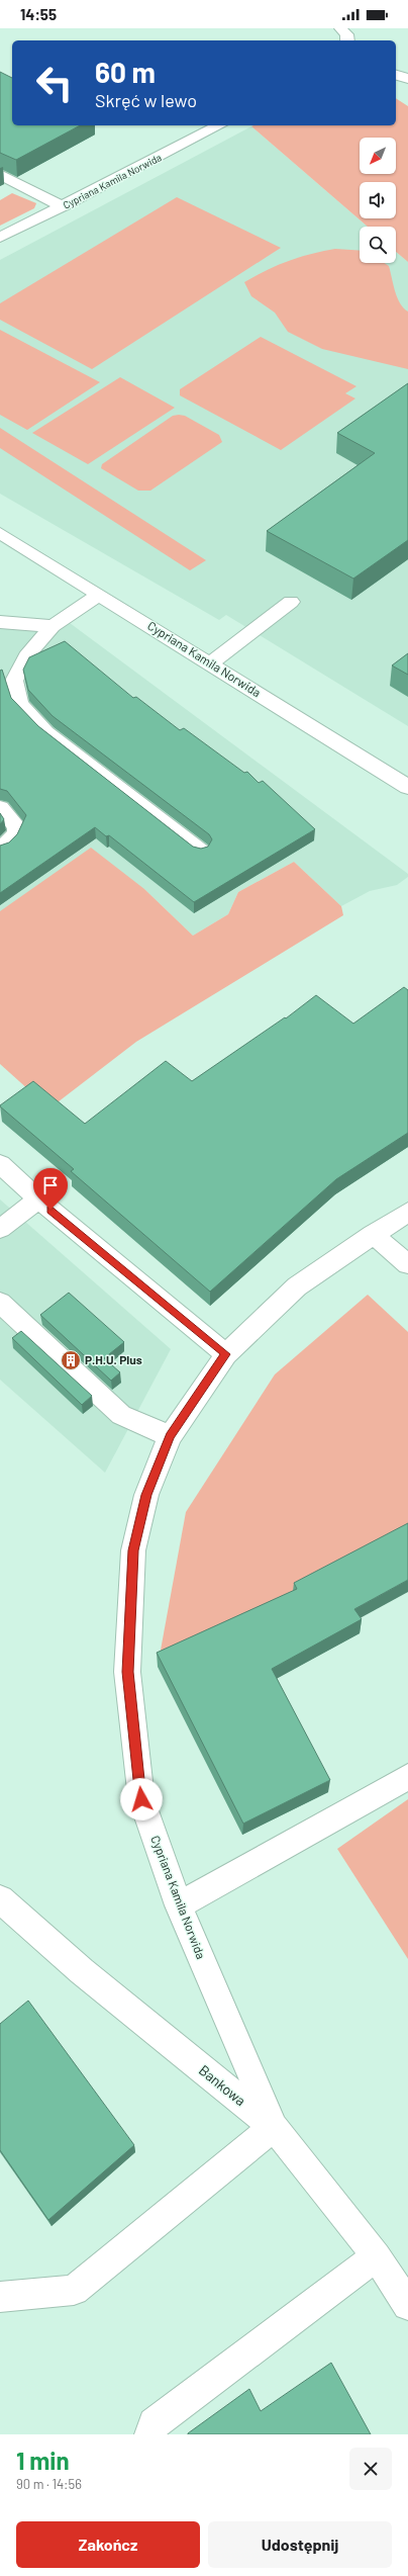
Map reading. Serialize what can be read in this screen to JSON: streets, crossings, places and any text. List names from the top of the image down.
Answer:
{
  "streets": {
    "street": ["Cypriana Kamila Norwida", "Bankowa"]
  },
  "crossings": [
    ["Cypriana Kamila Norwida", "Bankowa"]
  ],
  "places": {
    "building": ["P.H.U. Plus"]
  },
  "north": "bottom left",
  "page": {
    "status": "14:55",
    "turn": ["60 m", "Skręć w lewo"],
    "heading": ["1 min", "90 m · 14:56"],
    "buttons": ["Zakończ", "Udostępnij"]
  }
}
